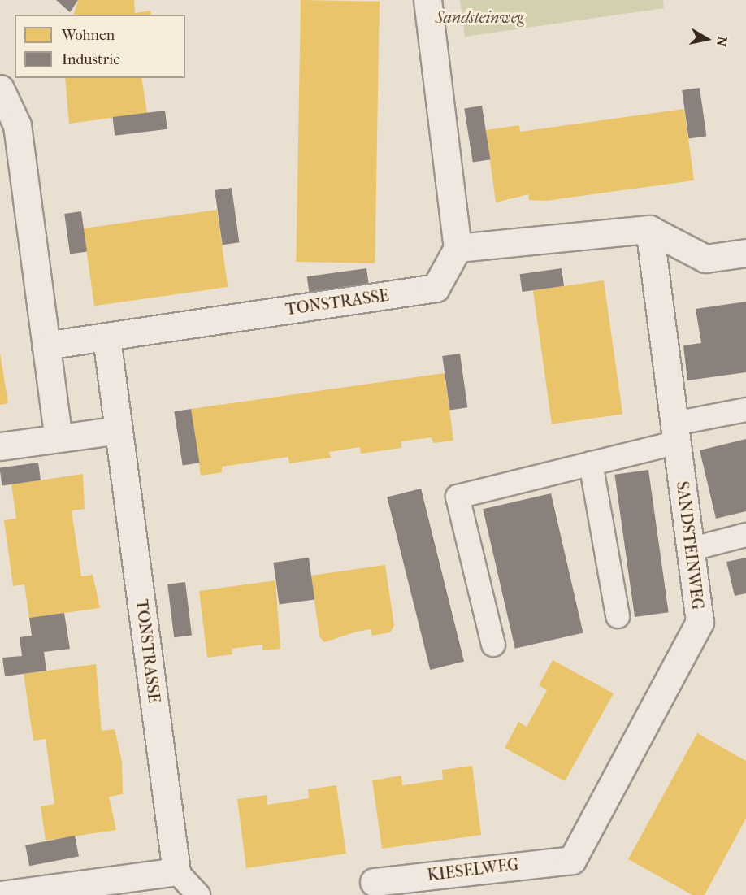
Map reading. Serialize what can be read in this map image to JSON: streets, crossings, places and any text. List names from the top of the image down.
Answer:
{
  "streets": {
    "street": ["TONSTRASSE", "SANDSTEINWEG", "KIESELWEG"]
  },
  "crossings": [
    ["SANDSTEINWEG", "KIESELWEG"]
  ],
  "parks": ["Sandsteinweg"],
  "legend": ["Wohnen", "Industrie"],
  "north": "right"
}
